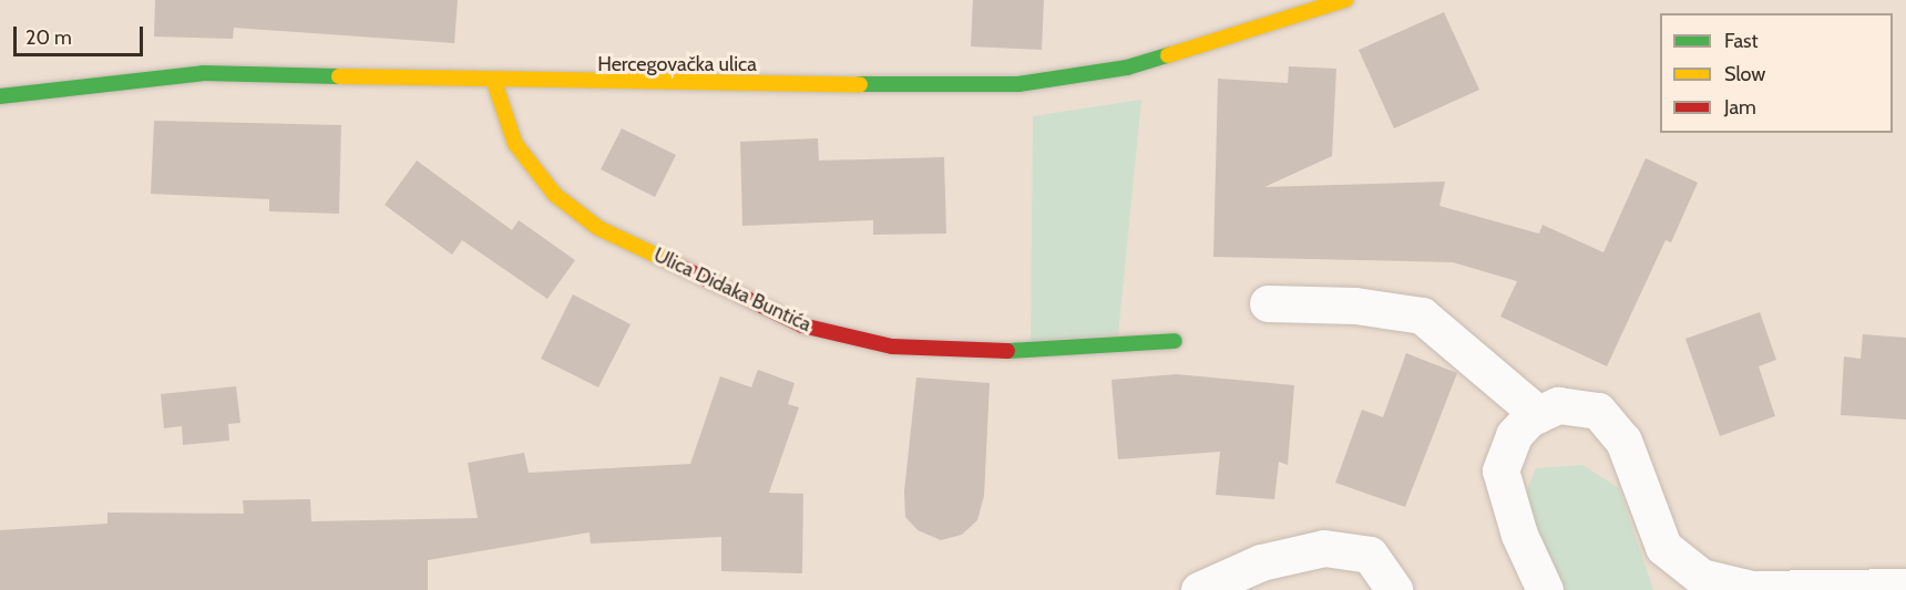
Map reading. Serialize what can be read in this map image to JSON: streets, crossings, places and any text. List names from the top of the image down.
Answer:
{
  "streets": {
    "street": ["Hercegovačka ulica", "Ulica Didaka Buntića"]
  },
  "crossings": [
    ["Hercegovačka ulica", "Ulica Didaka Buntića"]
  ],
  "legend": ["Fast", "Slow", "Jam"],
  "scale_bar": "20 m"
}
